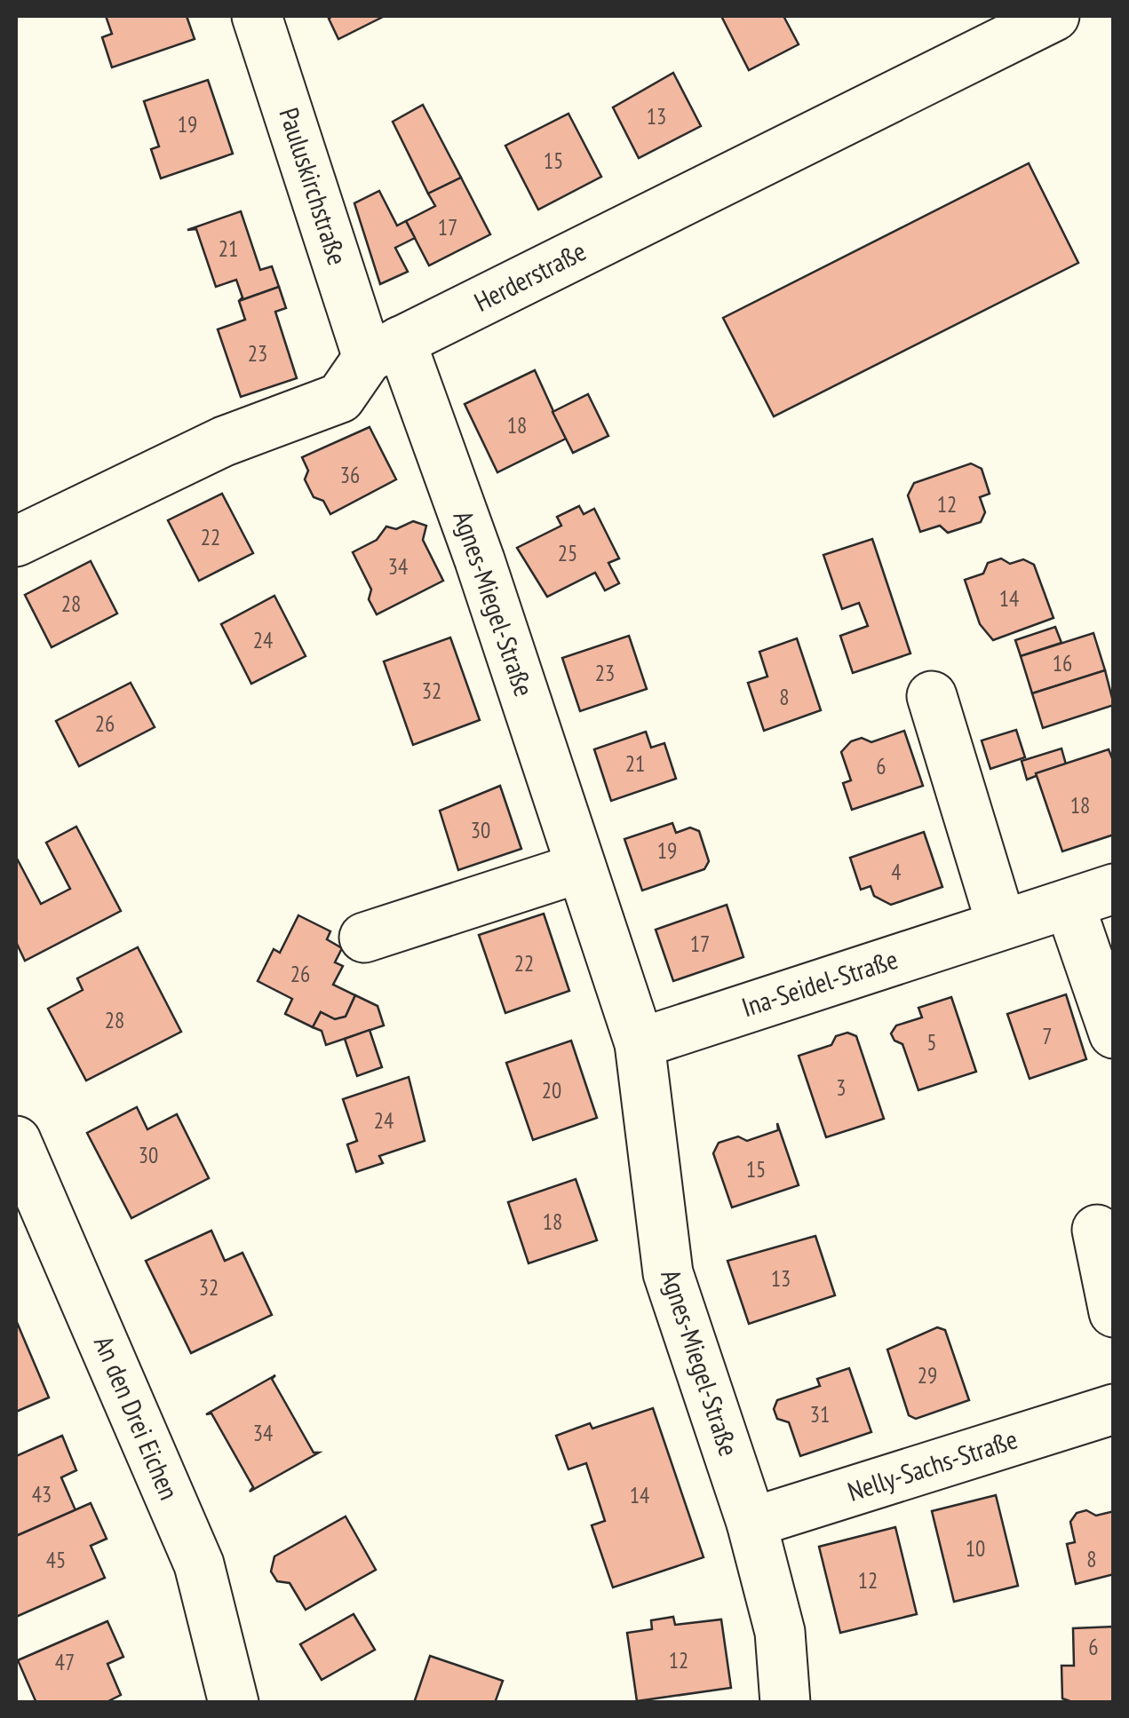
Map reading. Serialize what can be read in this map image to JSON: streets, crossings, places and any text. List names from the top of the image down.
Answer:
{
  "streets": {
    "street": [
      "Pauluskirchstraße",
      "Herderstraße",
      "Agnes-Miegel-Straße",
      "Ina-Seidel-Straße",
      "An den Drei Eichen",
      "Nelly-Sachs-Straße"
    ]
  },
  "crossings": [
    ["Pauluskirchstraße", "Herderstraße"],
    ["Pauluskirchstraße", "Agnes-Miegel-Straße"],
    ["Herderstraße", "Agnes-Miegel-Straße"],
    ["Agnes-Miegel-Straße", "Ina-Seidel-Straße"],
    ["Agnes-Miegel-Straße", "Nelly-Sachs-Straße"]
  ],
  "house_numbers": [
    "13",
    "19",
    "15",
    "17",
    "21",
    "23",
    "18",
    "36",
    "12",
    "22",
    "25",
    "34",
    "14",
    "28",
    "24",
    "16",
    "23",
    "32",
    "8",
    "26",
    "21",
    "6",
    "18",
    "30",
    "19",
    "4",
    "17",
    "22",
    "26",
    "28",
    "7",
    "5",
    "3",
    "20",
    "24",
    "30",
    "15",
    "18",
    "13",
    "32",
    "29",
    "31",
    "34",
    "43",
    "14",
    "10",
    "8",
    "45",
    "12",
    "6",
    "12",
    "47"
  ]
}
